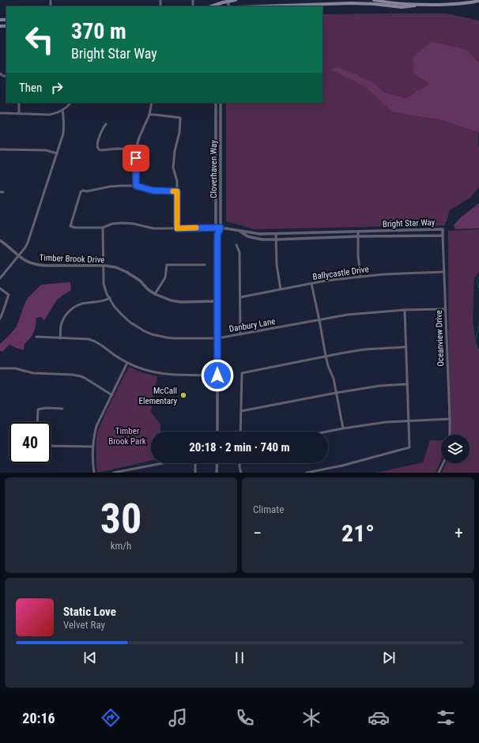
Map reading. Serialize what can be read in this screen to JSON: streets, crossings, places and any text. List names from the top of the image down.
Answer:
{
  "streets": {
    "street": [
      "Cloverhaven Way",
      "Bright Star Way",
      "Timber Brook Drive",
      "Ballycastle Drive",
      "Danbury Lane",
      "Oceanview Drive"
    ]
  },
  "crossings": [
    ["Cloverhaven Way", "Bright Star Way"],
    ["Cloverhaven Way", "Timber Brook Drive"],
    ["Cloverhaven Way", "Danbury Lane"],
    ["Bright Star Way", "Danbury Lane"],
    ["Bright Star Way", "Oceanview Drive"],
    ["Timber Brook Drive", "Danbury Lane"],
    ["Ballycastle Drive", "Oceanview Drive"],
    ["Danbury Lane", "Oceanview Drive"]
  ],
  "parks": ["Timber Brook Park"],
  "places": ["McCall Elementary"],
  "page": {
    "turn": ["370 m", "Bright Star Way"],
    "then": "Then",
    "limit": "40",
    "trip": "20:18 · 2 min · 740 m",
    "tile": [
      ["30", "km/h"],
      "Climate"
    ],
    "heat": ["−", "21°", "+"],
    "song": ["Static Love", "Velvet Ray"],
    "tabs": "20:16"
  }
}
